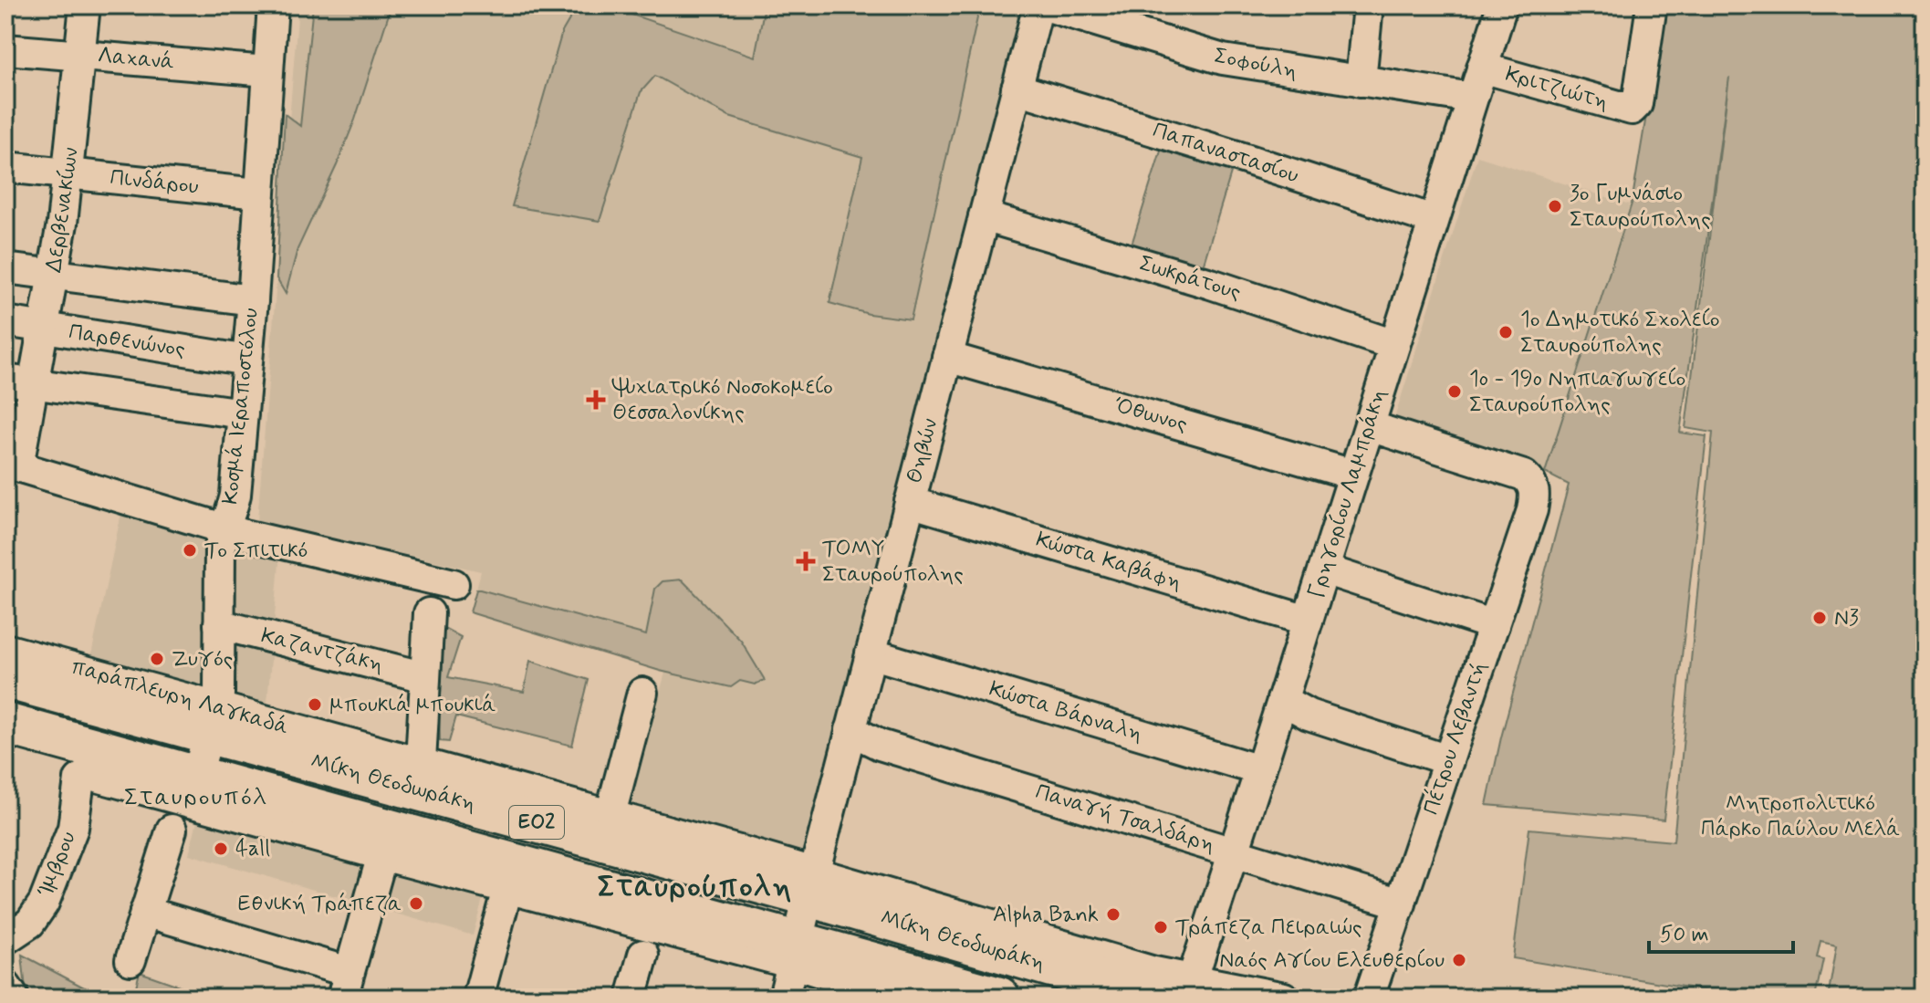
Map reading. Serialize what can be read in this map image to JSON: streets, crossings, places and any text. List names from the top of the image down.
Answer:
{
  "streets": {
    "highway": ["Μίκη Θεοδωράκη", "ΕΟ2"],
    "street": [
      "Λαχανά",
      "Σοφούλη",
      "Κριτζιώτη",
      "Παπαναστασίου",
      "Πινδάρου",
      "Δερβενακίων",
      "Σωκράτους",
      "Παρθενώνος",
      "Κοσμά Ιεραποστόλου",
      "Όθωνος",
      "Θηβών",
      "Γρηγορίου Λαμπράκη",
      "Κώστα Καβάφη",
      "Καζαντζάκη",
      "παράπλευρη Λαγκαδά",
      "Κώστα Βάρναλη",
      "Πέτρου Λεβαντή",
      "Παναγή Τσαλδάρη",
      "Ίμβρου"
    ]
  },
  "crossings": [
    ["Λαχανά", "Δερβενακίων"],
    ["Λαχανά", "Κοσμά Ιεραποστόλου"],
    ["Σοφούλη", "Γρηγορίου Λαμπράκη"],
    ["Κριτζιώτη", "Γρηγορίου Λαμπράκη"],
    ["Παπαναστασίου", "Θηβών"],
    ["Παπαναστασίου", "Γρηγορίου Λαμπράκη"],
    ["Πινδάρου", "Δερβενακίων"],
    ["Πινδάρου", "Κοσμά Ιεραποστόλου"],
    ["Δερβενακίων", "Παρθενώνος"],
    ["Σωκράτους", "Θηβών"],
    ["Σωκράτους", "Γρηγορίου Λαμπράκη"],
    ["Παρθενώνος", "Κοσμά Ιεραποστόλου"],
    ["Κοσμά Ιεραποστόλου", "Καζαντζάκη"],
    ["Κοσμά Ιεραποστόλου", "παράπλευρη Λαγκαδά"],
    ["Κοσμά Ιεραποστόλου", "Μίκη Θεοδωράκη"],
    ["Κοσμά Ιεραποστόλου", "Ίμβρου"],
    ["Όθωνος", "Θηβών"],
    ["Όθωνος", "Γρηγορίου Λαμπράκη"],
    ["Θηβών", "Κώστα Καβάφη"],
    ["Θηβών", "παράπλευρη Λαγκαδά"],
    ["Θηβών", "Κώστα Βάρναλη"],
    ["Θηβών", "Μίκη Θεοδωράκη"],
    ["Θηβών", "Παναγή Τσαλδάρη"],
    ["Γρηγορίου Λαμπράκη", "Κώστα Καβάφη"],
    ["Γρηγορίου Λαμπράκη", "Κώστα Βάρναλη"],
    ["Γρηγορίου Λαμπράκη", "Πέτρου Λεβαντή"],
    ["Γρηγορίου Λαμπράκη", "Μίκη Θεοδωράκη"],
    ["Γρηγορίου Λαμπράκη", "Παναγή Τσαλδάρη"],
    ["παράπλευρη Λαγκαδά", "Μίκη Θεοδωράκη"],
    ["Πέτρου Λεβαντή", "Παναγή Τσαλδάρη"],
    ["Μίκη Θεοδωράκη", "Ίμβρου"]
  ],
  "districts": ["Σταυρουπόλ", "Σταυρούπολη"],
  "parks": ["Μητροπολιτικό Πάρκο Παύλου Μελά"],
  "places": {
    "other": [
      "3ο Γυμνάσιο Σταυρούπολης",
      "1ο Δημοτικό Σχολείο Σταυρούπολης",
      "1o - 19o Νηπιαγωγείο Σταυρούπολης",
      "Το Σπιτικό",
      "Ν3",
      "Ζυγός",
      "μπουκιά μπουκιά",
      "4all",
      "Εθνική Τράπεζα",
      "Alpha Bank",
      "Τράπεζα Πειραιώς",
      "Ναός Αγίου Ελευθερίου"
    ],
    "health": ["Ψυχιατρικό Νοσοκομείο Θεσσαλονίκης", "ΤΟΜΥ Σταυρούπολης"]
  },
  "scale_bar": "50 m"
}
